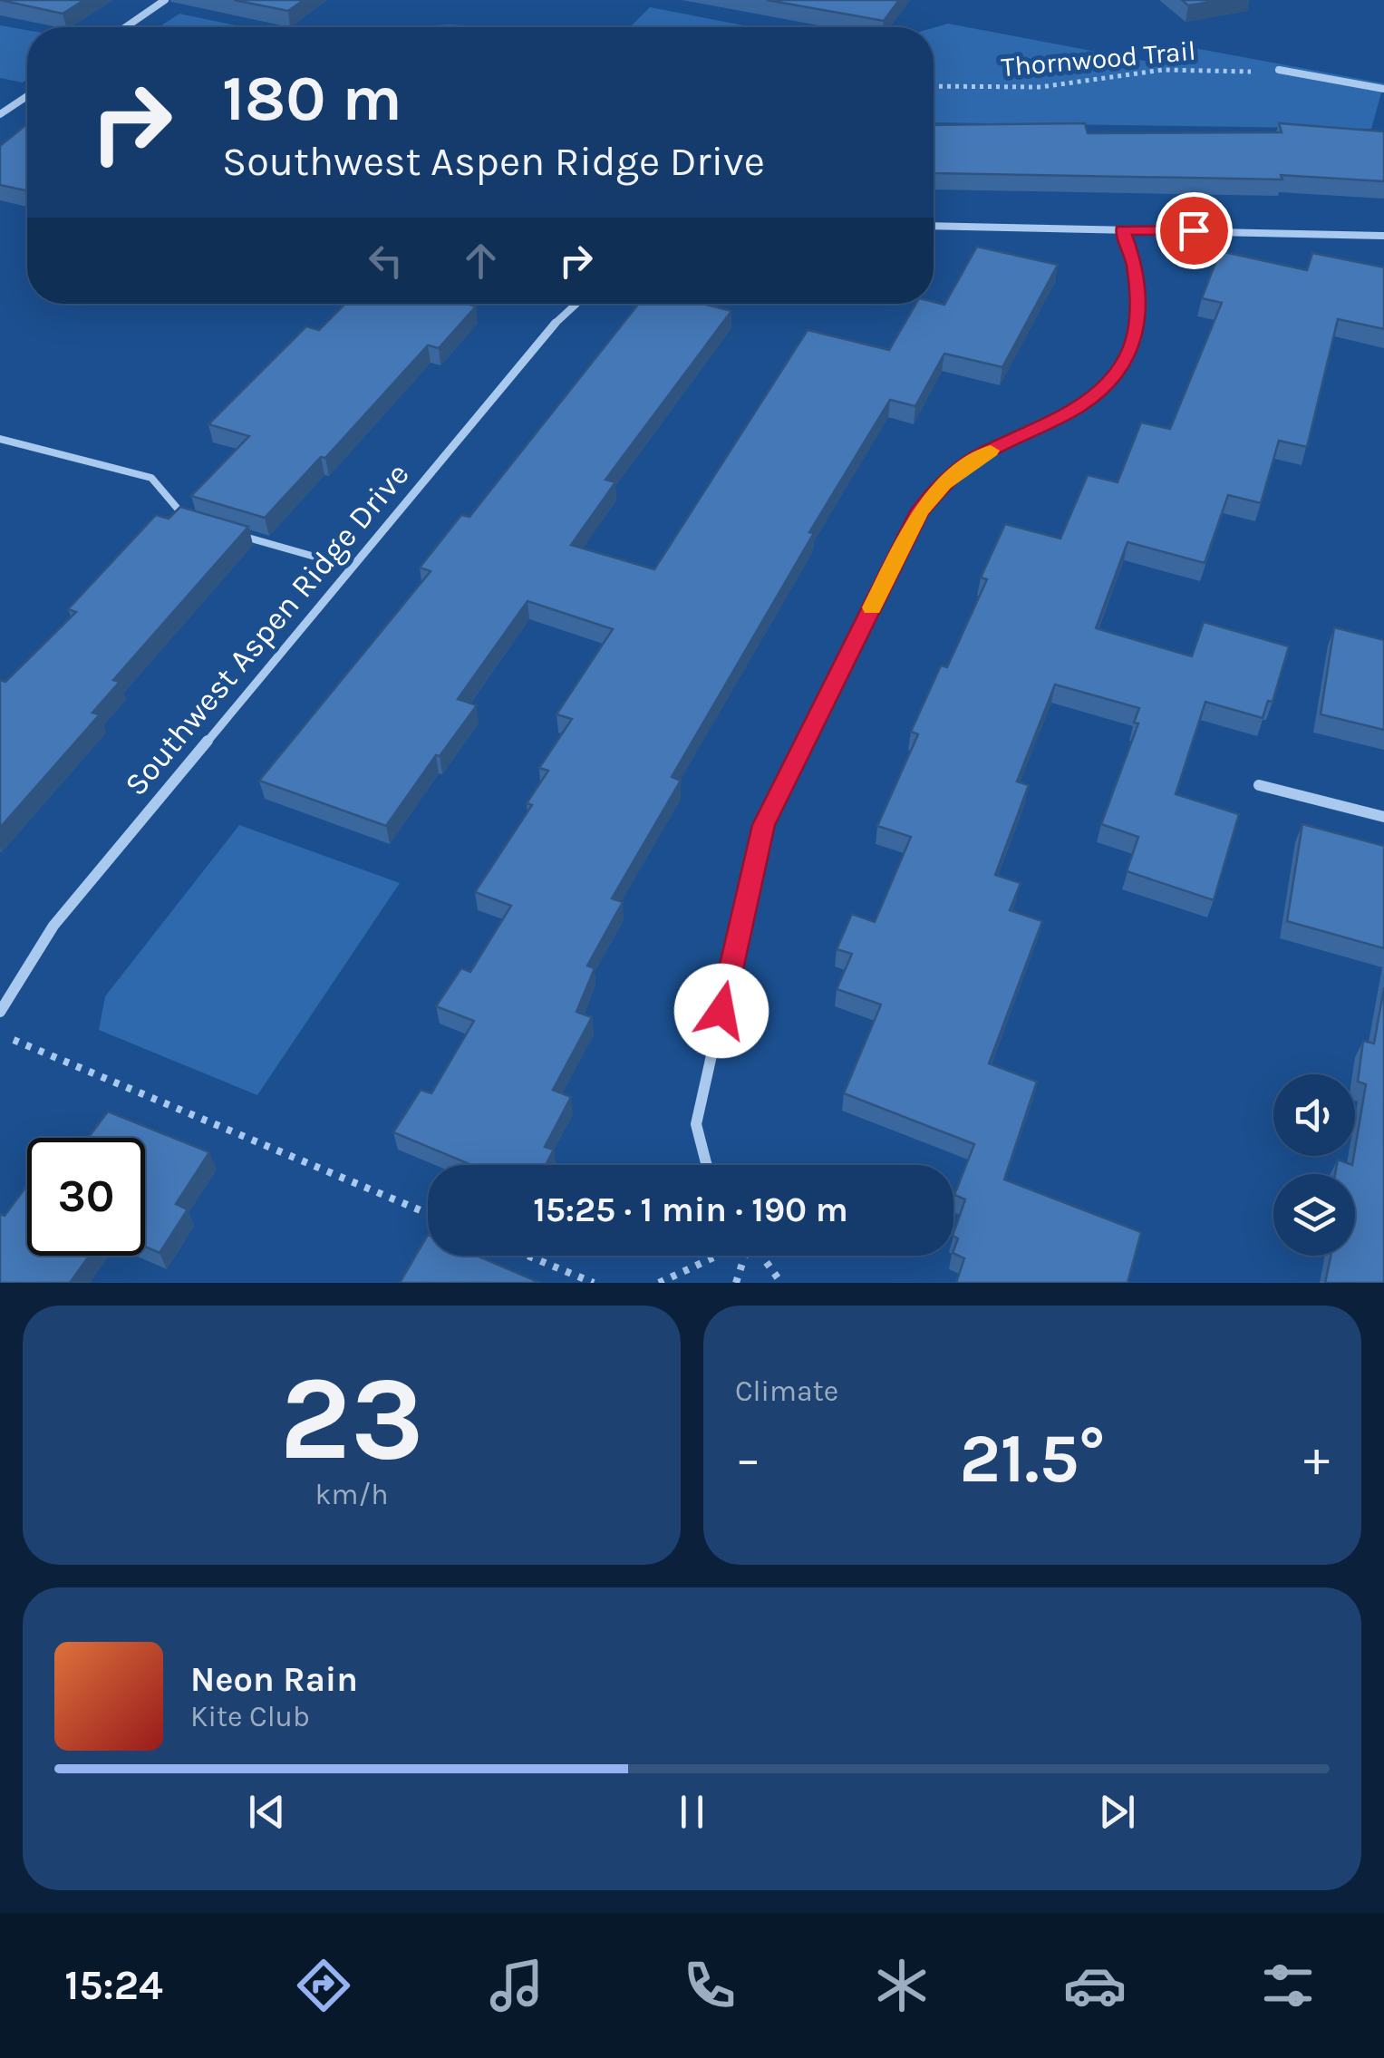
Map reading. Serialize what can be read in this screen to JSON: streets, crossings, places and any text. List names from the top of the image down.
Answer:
{
  "streets": {
    "street": ["Southwest Aspen Ridge Drive"],
    "path": ["Thornwood Trail"]
  },
  "page": {
    "turn": ["180 m", "Southwest Aspen Ridge Drive"],
    "limit": "30",
    "trip": "15:25 · 1 min · 190 m",
    "tile": [
      ["23", "km/h"],
      "Climate"
    ],
    "heat": ["−", "21.5°", "+"],
    "song": ["Neon Rain", "Kite Club"],
    "tabs": "15:24"
  }
}
